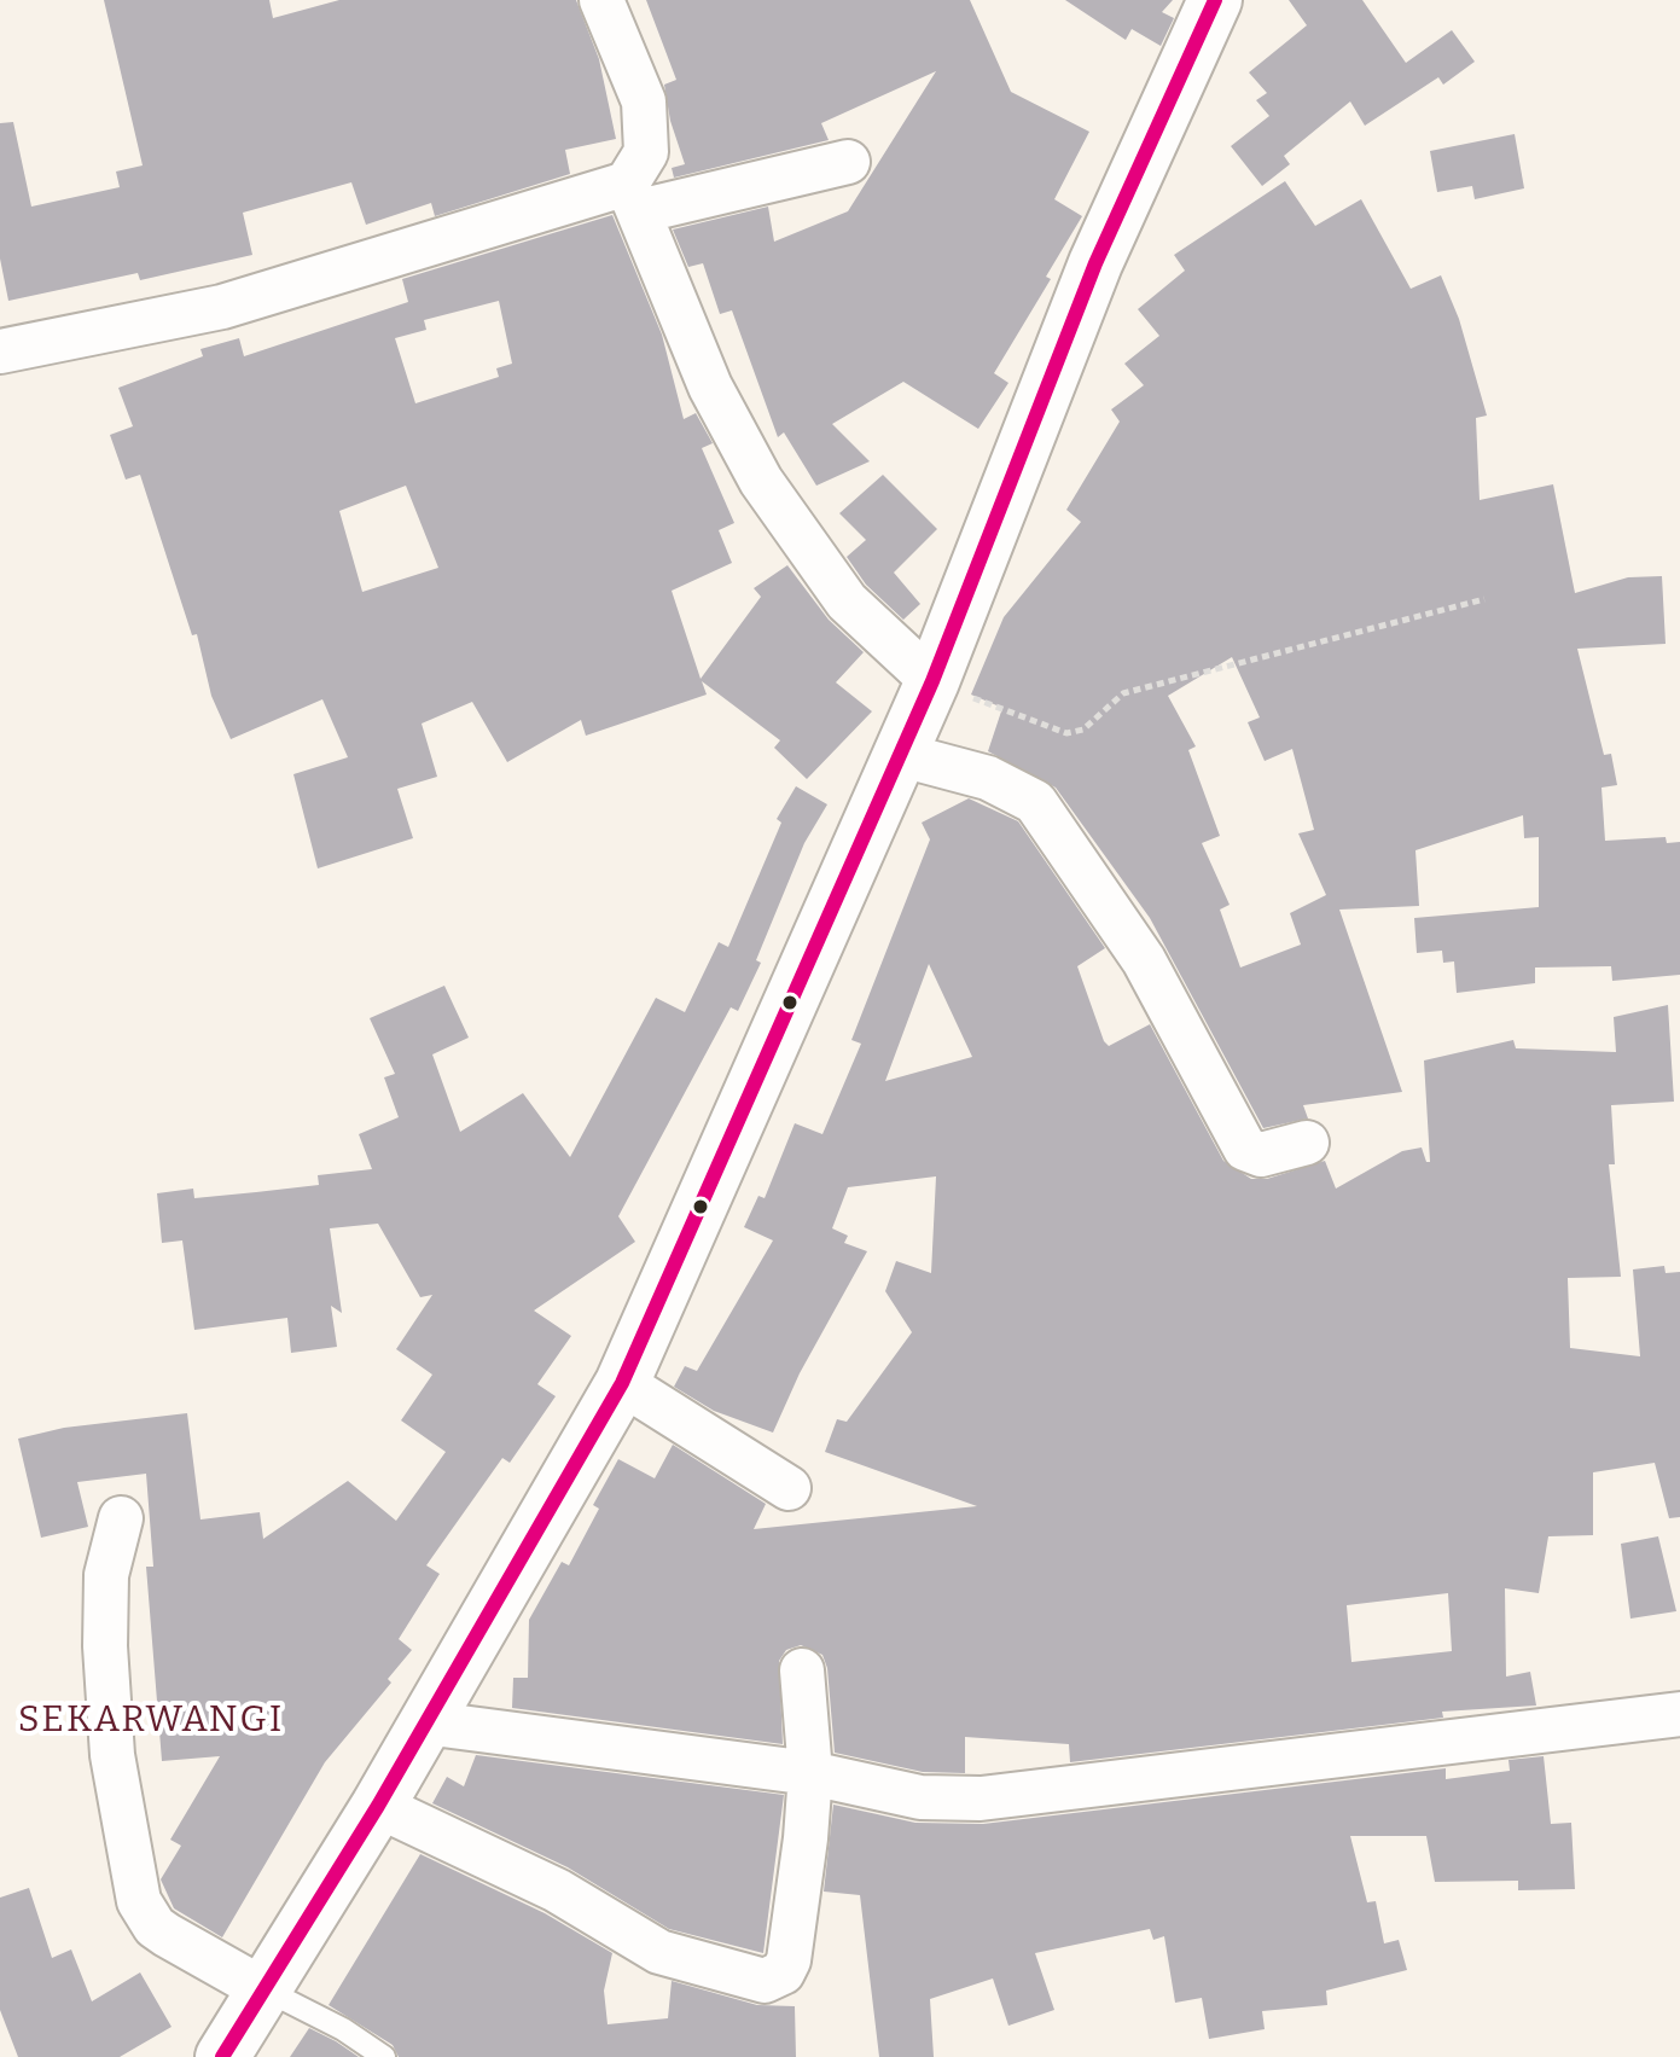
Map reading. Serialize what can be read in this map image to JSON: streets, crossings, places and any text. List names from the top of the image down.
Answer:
{
  "districts": ["SEKARWANGI"]
}
